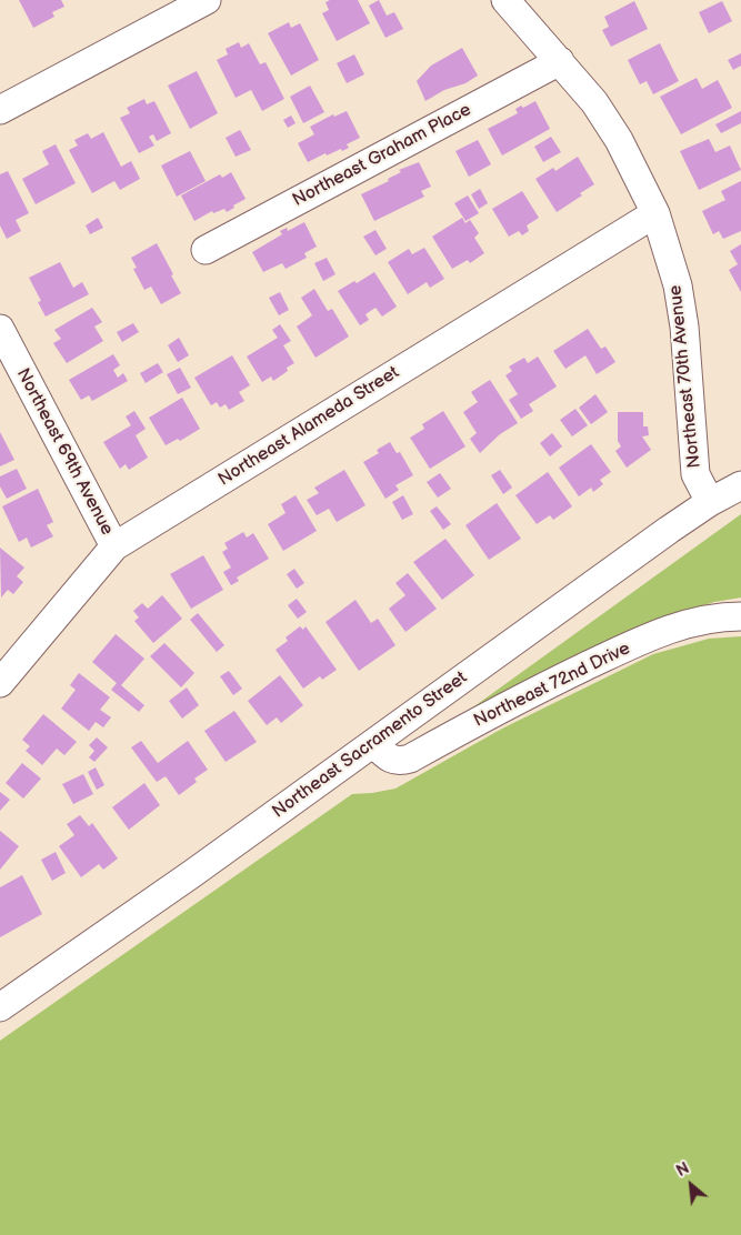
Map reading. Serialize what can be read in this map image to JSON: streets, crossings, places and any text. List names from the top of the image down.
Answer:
{
  "streets": {
    "street": [
      "Northeast Graham Place",
      "Northeast 70th Avenue",
      "Northeast Alameda Street",
      "Northeast 69th Avenue",
      "Northeast 72nd Drive",
      "Northeast Sacramento Street"
    ]
  },
  "crossings": [
    ["Northeast Graham Place", "Northeast 70th Avenue"],
    ["Northeast 70th Avenue", "Northeast Alameda Street"],
    ["Northeast 70th Avenue", "Northeast Sacramento Street"],
    ["Northeast Alameda Street", "Northeast 69th Avenue"],
    ["Northeast 72nd Drive", "Northeast Sacramento Street"]
  ],
  "north": "top left"
}
